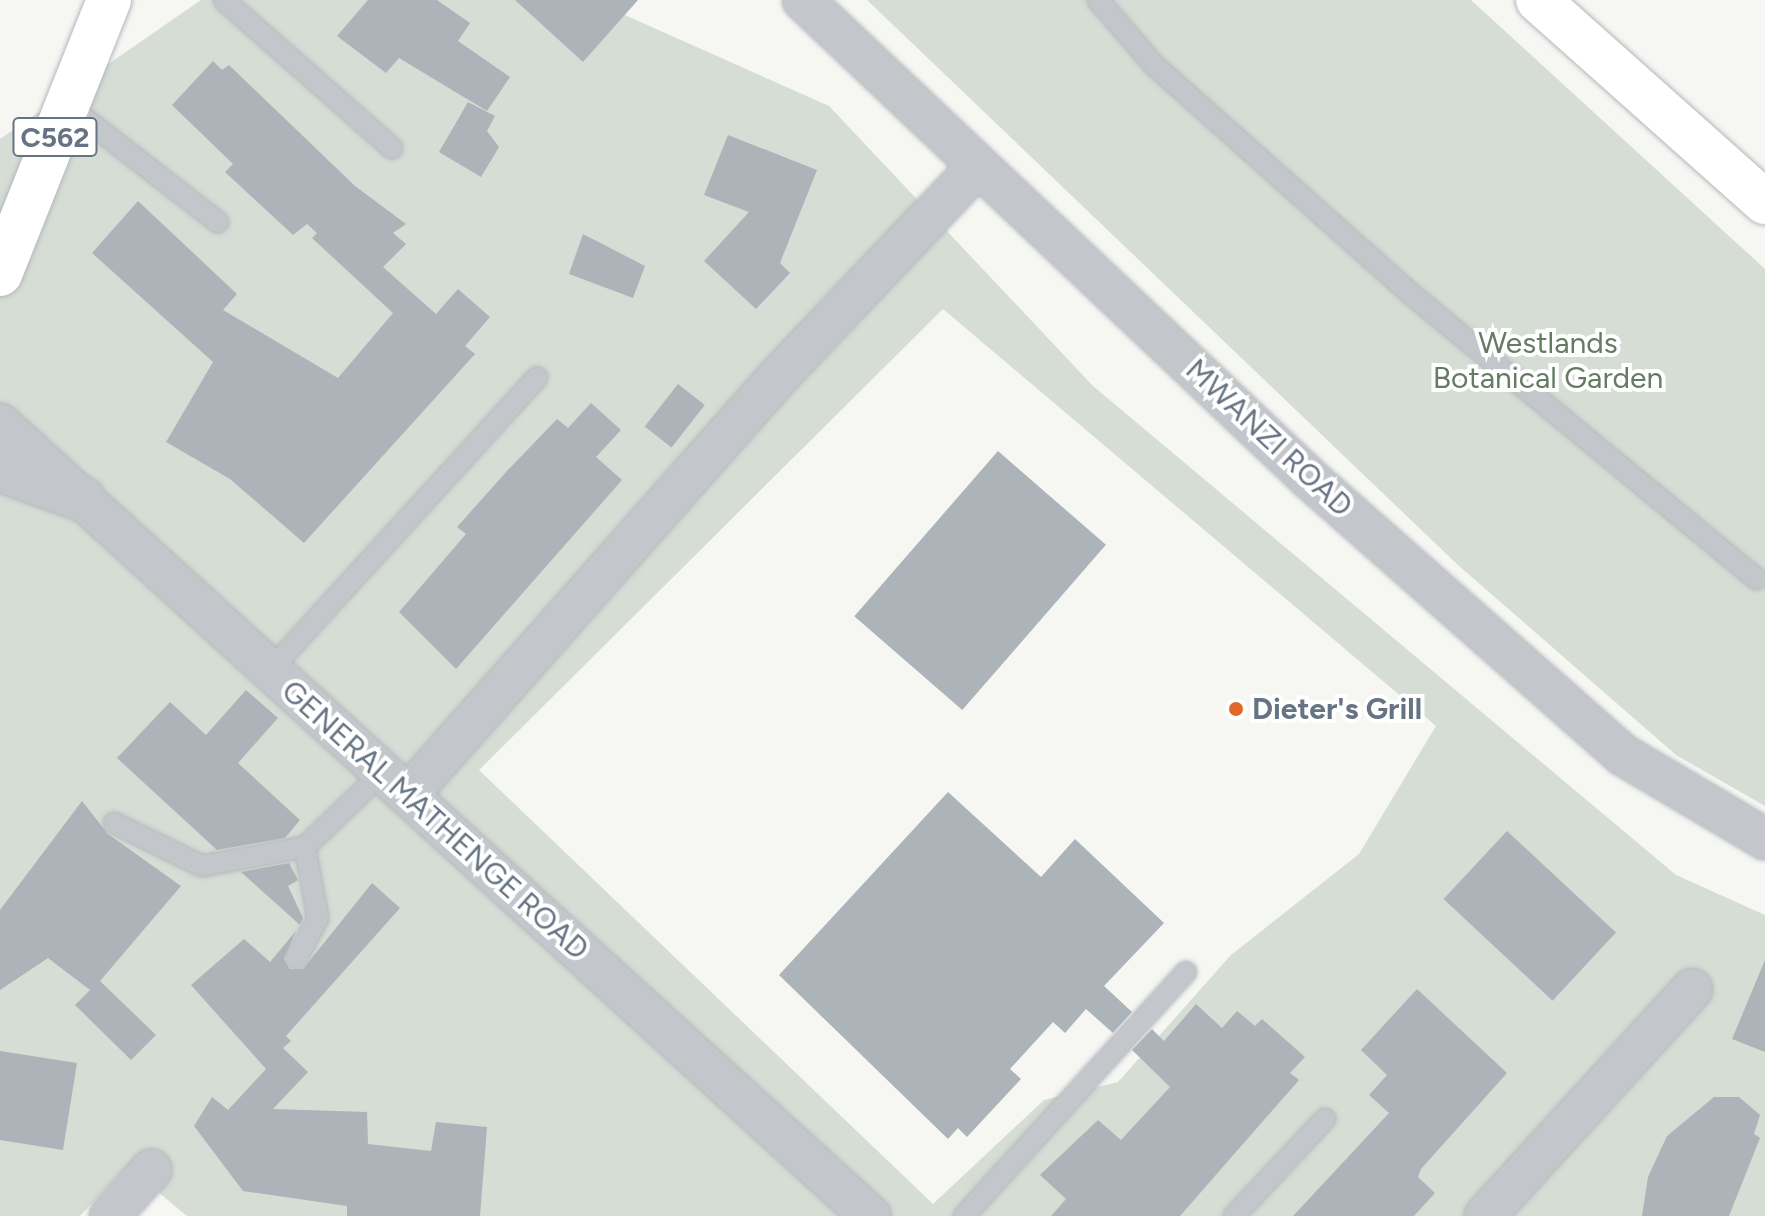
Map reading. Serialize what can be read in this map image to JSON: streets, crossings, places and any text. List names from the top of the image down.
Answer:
{
  "streets": {
    "main road": ["C562"],
    "street": ["MWANZI ROAD", "GENERAL MATHENGE ROAD"]
  },
  "parks": ["Westlands Botanical Garden"],
  "places": ["Dieter's Grill"]
}
